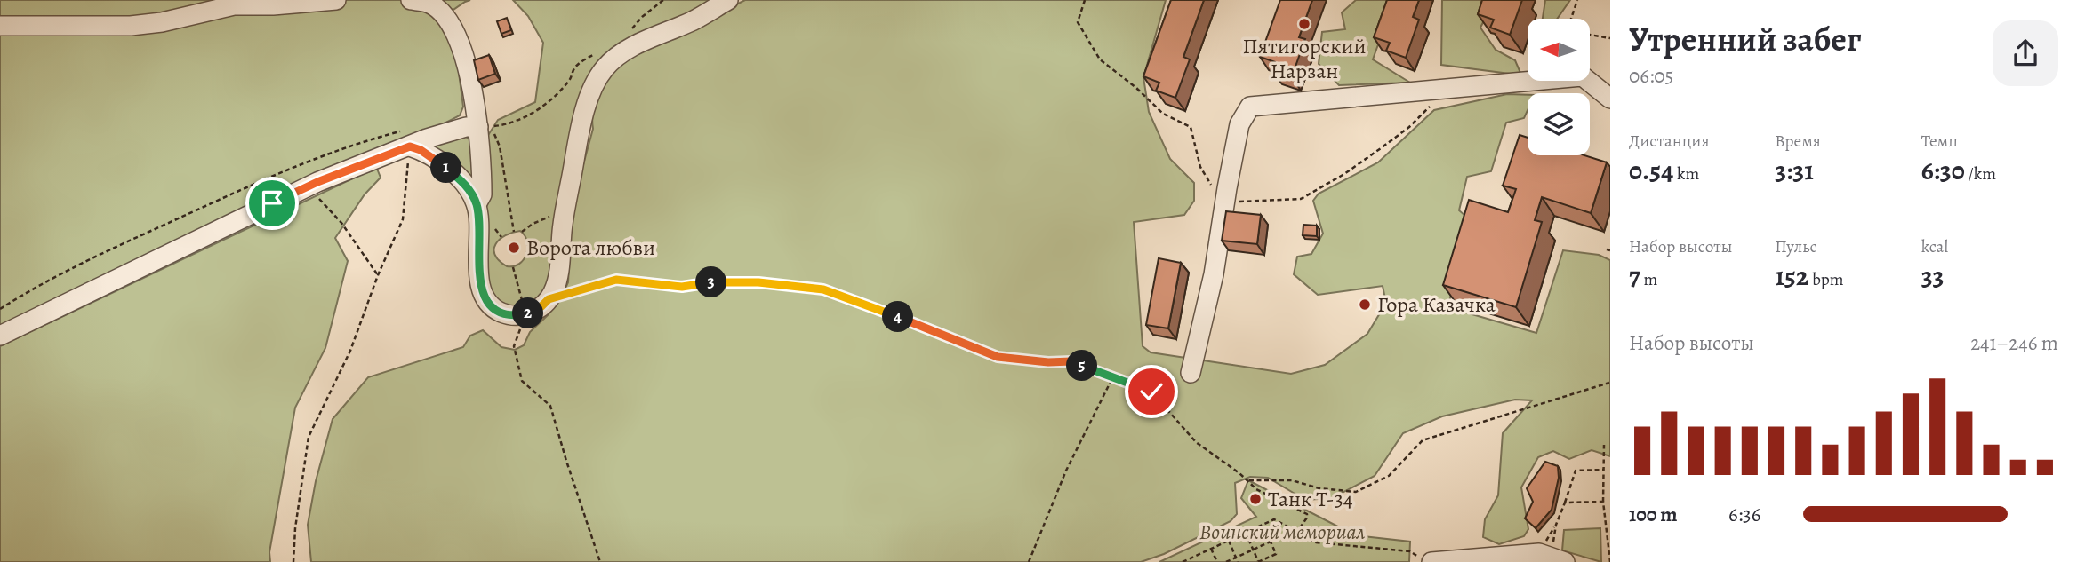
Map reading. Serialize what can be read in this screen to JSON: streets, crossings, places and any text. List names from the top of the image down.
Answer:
{
  "parks": ["Воинский мемориал"],
  "places": [
    "Пятигорский Нарзан",
    "Ворота любви",
    "Гора Казачка",
    "Танк Т-34"
  ],
  "north": "left",
  "page": {
    "heading": ["Утренний забег", "06:05"],
    "stats": [
      ["Дистанция", "0.54 km"],
      ["Время", "3:31"],
      ["Темп", "6:30 /km"],
      ["Набор высоты", "7 m"],
      ["Пульс", "152 bpm"],
      ["kcal", "33"]
    ],
    "pins": [
      "1",
      "3",
      "2",
      "4",
      "5"
    ],
    "chart": ["Набор высоты", "241–246 m"],
    "list": [
      {
        "name": "100 m",
        "note": "6:36"
      }
    ]
  }
}
